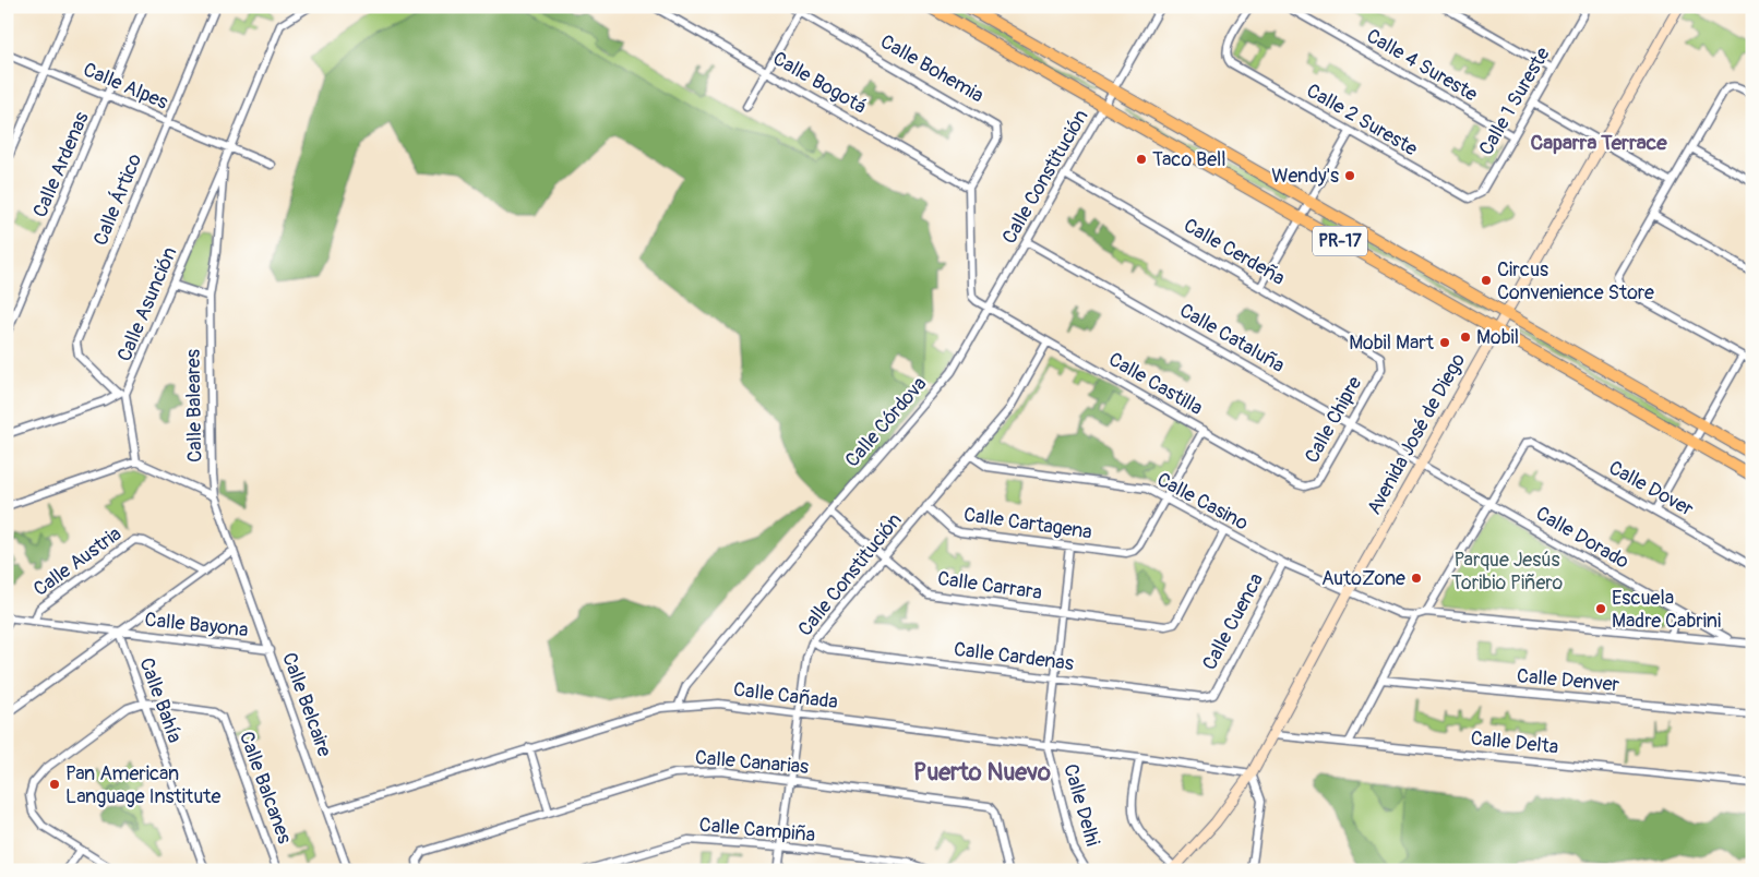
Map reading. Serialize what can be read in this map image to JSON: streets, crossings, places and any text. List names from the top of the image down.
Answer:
{
  "streets": {
    "main road": ["PR-17", "Avenida José de Diego"],
    "street": [
      "Calle 4 Sureste",
      "Calle Bohemia",
      "Calle Bogotá",
      "Calle Alpes",
      "Calle 1 Sureste",
      "Calle 2 Sureste",
      "Calle Ardenas",
      "Calle Constitución",
      "Calle Ártico",
      "Calle Cerdeña",
      "Calle Asunción",
      "Calle Cataluña",
      "Calle Castilla",
      "Calle Baleares",
      "Calle Chipre",
      "Calle Córdova",
      "Calle Dover",
      "Calle Casino",
      "Calle Cartagena",
      "Calle Dorado",
      "Calle Austria",
      "Calle Carrara",
      "Calle Cuenca",
      "Calle Bayona",
      "Calle Cardenas",
      "Calle Denver",
      "Calle Cañada",
      "Calle Bahía",
      "Calle Belcaire",
      "Calle Delta",
      "Calle Canarias",
      "Calle Balcanes",
      "Calle Delhi",
      "Calle Campiña"
    ]
  },
  "crossings": [
    ["Calle 4 Sureste", "Calle 1 Sureste"],
    ["Calle Bohemia", "Calle Bogotá"],
    ["Calle Alpes", "Calle Ardenas"],
    ["Calle Alpes", "Calle Ártico"],
    ["Calle Alpes", "Calle Baleares"],
    ["Calle 1 Sureste", "Calle 2 Sureste"],
    ["Calle Constitución", "PR-17"],
    ["Calle Constitución", "Calle Cerdeña"],
    ["Calle Constitución", "Calle Cataluña"],
    ["Calle Constitución", "Calle Castilla"],
    ["Calle Constitución", "Calle Córdova"],
    ["Calle Constitución", "Calle Casino"],
    ["Calle Constitución", "Calle Cartagena"],
    ["Calle Constitución", "Calle Carrara"],
    ["Calle Constitución", "Calle Cardenas"],
    ["Calle Constitución", "Calle Cañada"],
    ["Calle Constitución", "Calle Canarias"],
    ["Calle Constitución", "Calle Campiña"],
    ["PR-17", "Avenida José de Diego"],
    ["Calle Cerdeña", "Calle Chipre"],
    ["Calle Asunción", "Calle Baleares"],
    ["Calle Cataluña", "Calle Chipre"],
    ["Calle Cataluña", "Avenida José de Diego"],
    ["Calle Cataluña", "Calle Dorado"],
    ["Calle Castilla", "Calle Chipre"],
    ["Calle Castilla", "Calle Córdova"],
    ["Calle Baleares", "Calle Belcaire"],
    ["Calle Córdova", "Calle Carrara"],
    ["Calle Córdova", "Calle Cañada"],
    ["Avenida José de Diego", "Calle Casino"],
    ["Avenida José de Diego", "Calle Dorado"],
    ["Avenida José de Diego", "Calle Cañada"],
    ["Avenida José de Diego", "Calle Delta"],
    ["Calle Dover", "Calle Dorado"],
    ["Calle Casino", "Calle Cartagena"],
    ["Calle Casino", "Calle Carrara"],
    ["Calle Casino", "Calle Cuenca"],
    ["Calle Cartagena", "Calle Delhi"],
    ["Calle Austria", "Calle Bayona"],
    ["Calle Carrara", "Calle Delhi"],
    ["Calle Cuenca", "Calle Cardenas"],
    ["Calle Bayona", "Calle Bahía"],
    ["Calle Bayona", "Calle Belcaire"],
    ["Calle Cardenas", "Calle Delhi"],
    ["Calle Cañada", "Calle Belcaire"],
    ["Calle Cañada", "Calle Delhi"],
    ["Calle Bahía", "Calle Balcanes"]
  ],
  "districts": ["Caparra Terrace", "Puerto Nuevo"],
  "parks": ["Parque Jesús Toribio Piñero"],
  "places": [
    "Taco Bell",
    "Wendy's",
    "Circus Convenience Store",
    "Mobil",
    "Mobil Mart",
    "AutoZone",
    "Escuela Madre Cabrini",
    "Pan American Language Institute"
  ]
}
